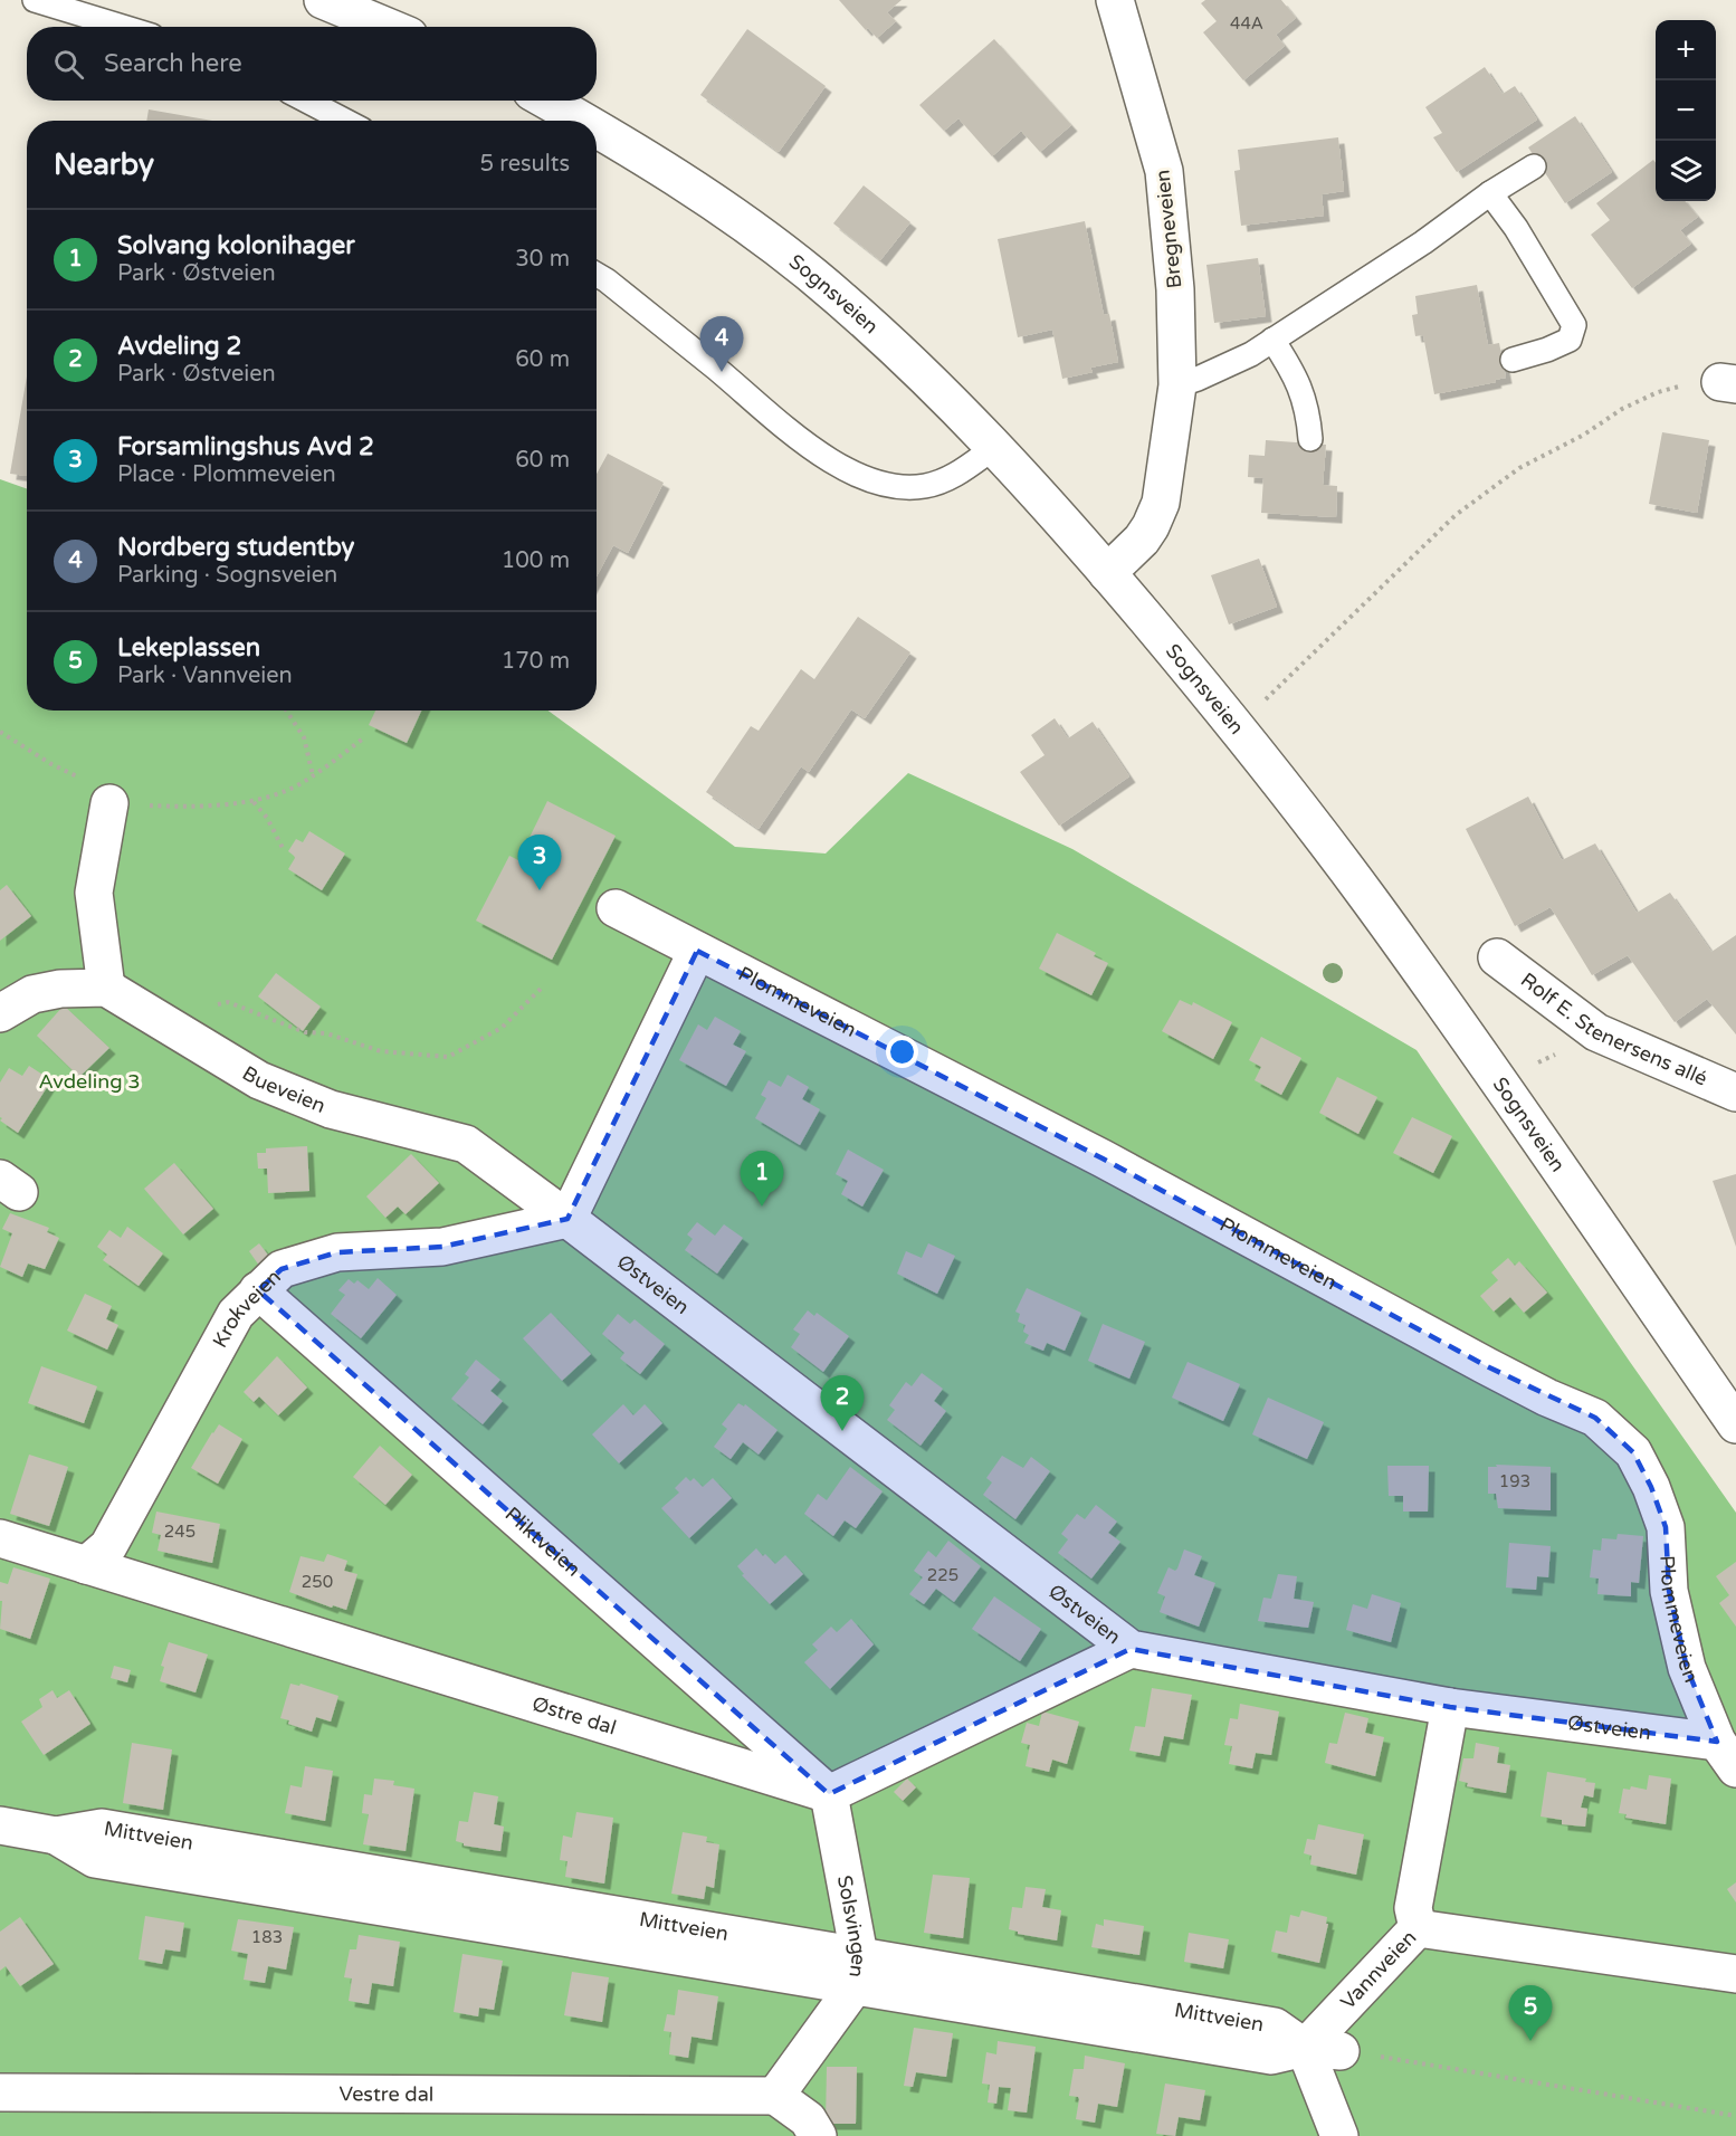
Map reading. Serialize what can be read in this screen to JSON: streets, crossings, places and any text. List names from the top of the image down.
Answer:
{
  "streets": {
    "street": [
      "Bregneveien",
      "Sognsveien",
      "Plommeveien",
      "Rolf E. Stenersens allé",
      "Bueveien",
      "Østveien",
      "Krokveien",
      "Pliktveien",
      "Østre dal",
      "Mittveien",
      "Solsvingen",
      "Vannveien",
      "Vestre dal"
    ]
  },
  "crossings": [
    ["Bregneveien", "Sognsveien"],
    ["Plommeveien", "Østveien"],
    ["Bueveien", "Østveien"],
    ["Bueveien", "Krokveien"],
    ["Østveien", "Krokveien"],
    ["Østveien", "Vannveien"],
    ["Krokveien", "Pliktveien"],
    ["Krokveien", "Østre dal"],
    ["Pliktveien", "Østre dal"],
    ["Pliktveien", "Solsvingen"],
    ["Østre dal", "Solsvingen"],
    ["Mittveien", "Solsvingen"],
    ["Mittveien", "Vannveien"],
    ["Solsvingen", "Vestre dal"]
  ],
  "parks": ["Avdeling 3"],
  "house_numbers": [
    "44A",
    "193",
    "245",
    "225",
    "250",
    "183"
  ],
  "page": {
    "map_buttons": ["+", "−"],
    "search": "Search here",
    "heading": ["Nearby", "5 results"],
    "list": [
      {
        "mark": "1",
        "name": "Solvang kolonihager",
        "note": "Park · Østveien",
        "value": "30 m"
      },
      {
        "mark": "2",
        "name": "Avdeling 2",
        "note": "Park · Østveien",
        "value": "60 m"
      },
      {
        "mark": "3",
        "name": "Forsamlingshus Avd 2",
        "note": "Place · Plommeveien",
        "value": "60 m"
      },
      {
        "mark": "4",
        "name": "Nordberg studentby",
        "note": "Parking · Sognsveien",
        "value": "100 m"
      },
      {
        "mark": "5",
        "name": "Lekeplassen",
        "note": "Park · Vannveien",
        "value": "170 m"
      }
    ],
    "pins": [
      "4",
      "3",
      "1",
      "2",
      "5"
    ]
  }
}
